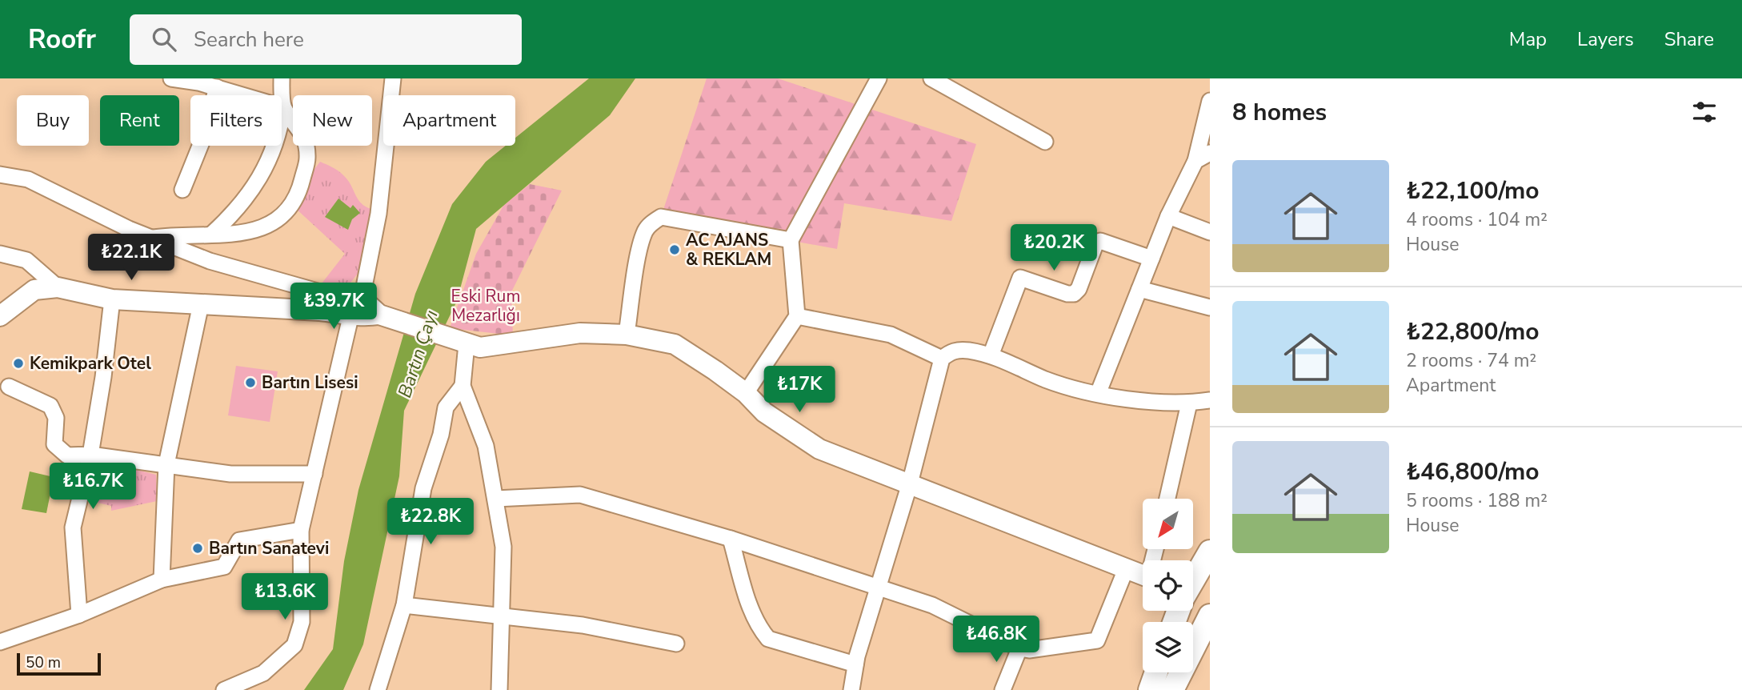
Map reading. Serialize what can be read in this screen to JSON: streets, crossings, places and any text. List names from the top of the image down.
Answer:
{
  "water": ["Bartın Çayı"],
  "parks": ["Eski Rum Mezarlığı"],
  "places": [
    "AC AJANS & REKLAM",
    "Kemikpark Otel",
    "Bartın Lisesi",
    "Bartın Sanatevi"
  ],
  "scale_bar": "50 m",
  "north": "bottom left",
  "page": {
    "header": "Roofr",
    "search": "Search here",
    "nav": ["Map", "Layers", "Share"],
    "heading": "8 homes",
    "chip": [
      "Buy",
      "Rent",
      "Filters",
      "New",
      "Apartment"
    ],
    "list": [
      {
        "name": "₺22,100/mo",
        "note": "4 rooms · 104 m² · House"
      },
      {
        "name": "₺22,800/mo",
        "note": "2 rooms · 74 m² · Apartment"
      },
      {
        "name": "₺46,800/mo",
        "note": "5 rooms · 188 m² · House"
      }
    ],
    "price": [
      "₺20.2K",
      "₺22.1K",
      "₺39.7K",
      "₺17K",
      "₺16.7K",
      "₺22.8K",
      "₺13.6K",
      "₺46.8K"
    ],
    "scale": "50 m"
  }
}
